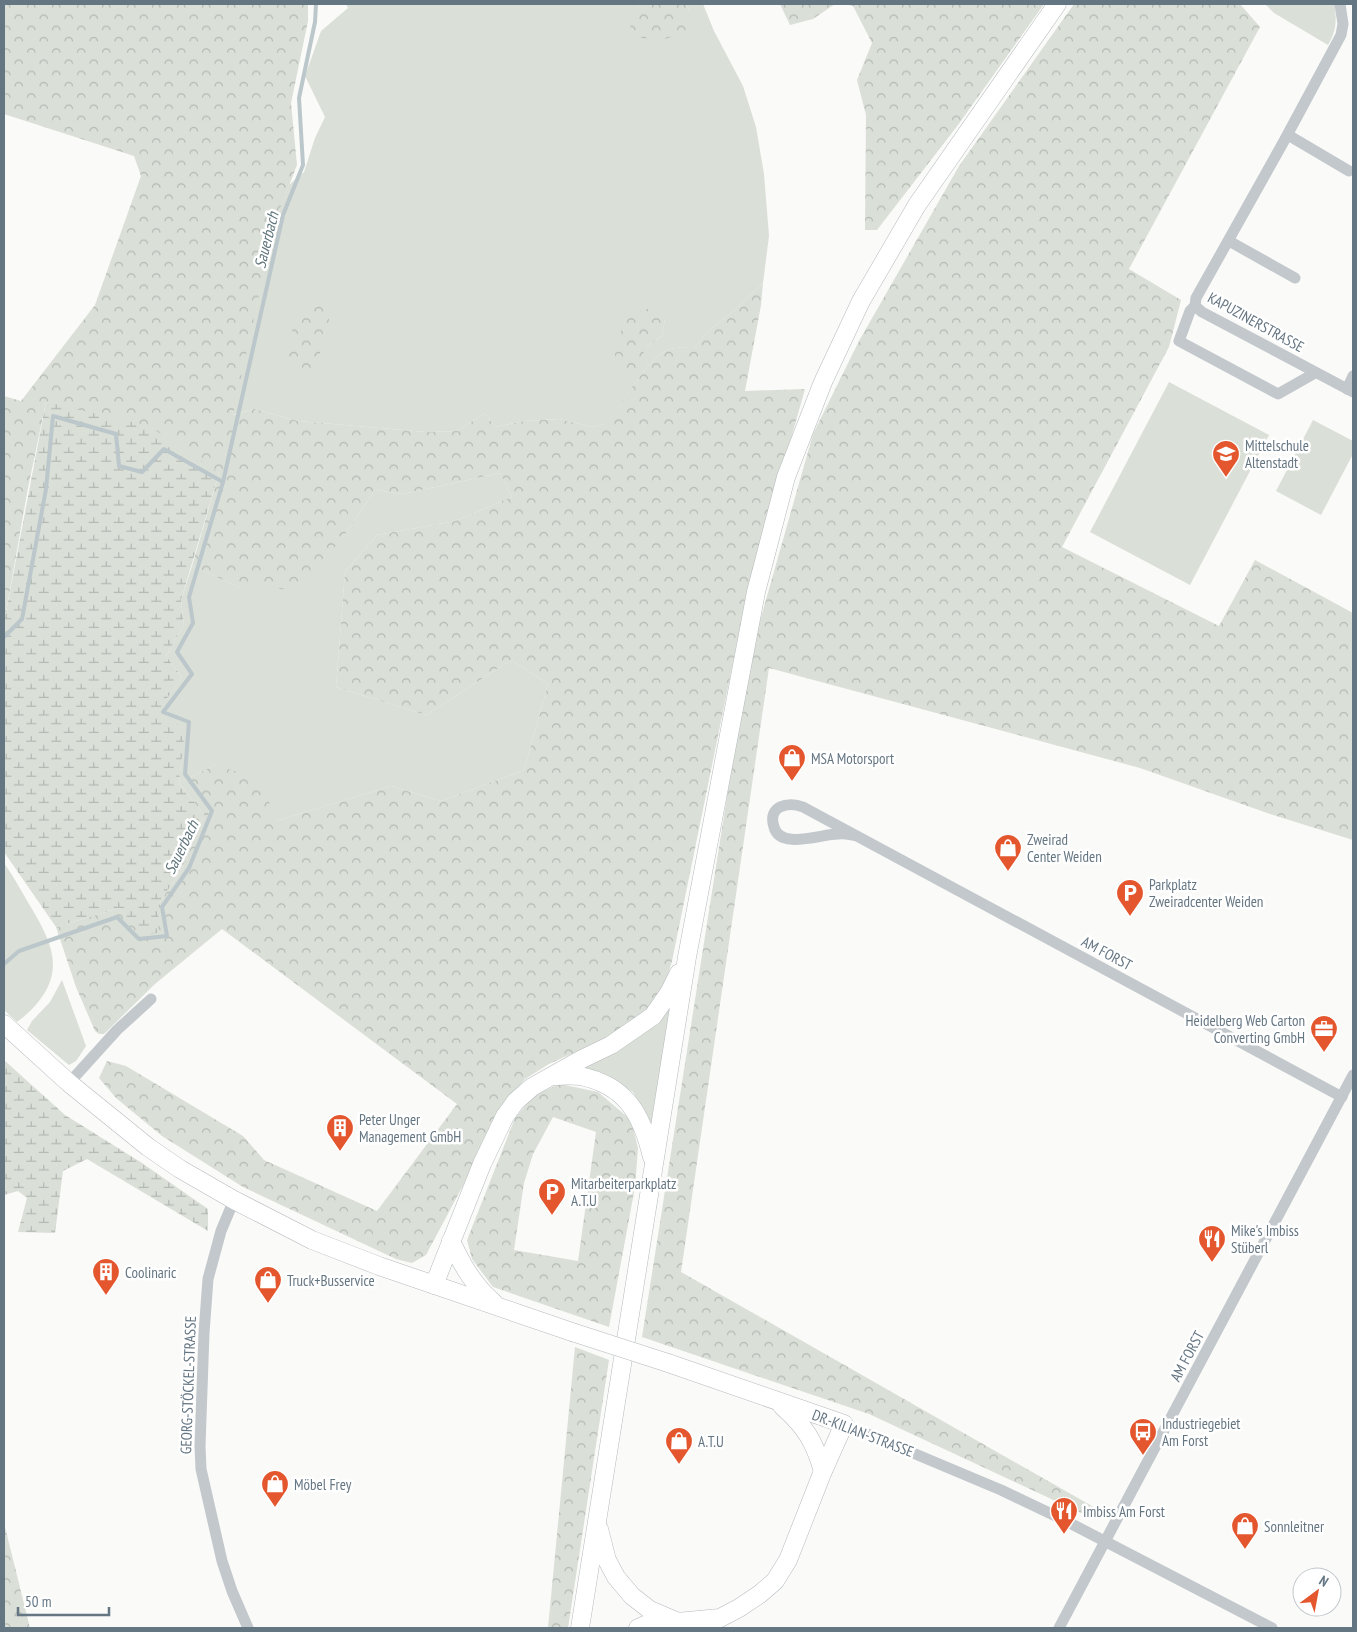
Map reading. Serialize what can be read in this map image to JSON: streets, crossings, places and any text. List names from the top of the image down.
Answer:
{
  "streets": {
    "main road": ["DR.-KILIAN-STRASSE"],
    "street": ["KAPUZINERSTRASSE", "AM FORST", "GEORG-STÖCKEL-STRASSE"]
  },
  "crossings": [
    ["AM FORST", "DR.-KILIAN-STRASSE"],
    ["GEORG-STÖCKEL-STRASSE", "DR.-KILIAN-STRASSE"]
  ],
  "water": ["Sauerbach"],
  "places": {
    "school or university": ["Mittelschule Altenstadt"],
    "shop": [
      "MSA Motorsport",
      "Zweirad Center Weiden",
      "Truck+Busservice",
      "A.T.U",
      "Möbel Frey",
      "Sonnleitner"
    ],
    "parking": ["Parkplatz Zweiradcenter Weiden", "Mitarbeiterparkplatz A.T.U"],
    "office": ["Heidelberg Web Carton Converting GmbH"],
    "building": ["Peter Unger Management GmbH", "Coolinaric"],
    "restaurant": ["Mike's Imbiss Stüberl", "Imbiss Am Forst"],
    "bus stop": ["Industriegebiet Am Forst"]
  },
  "scale_bar": "50 m",
  "north": "top right"
}
